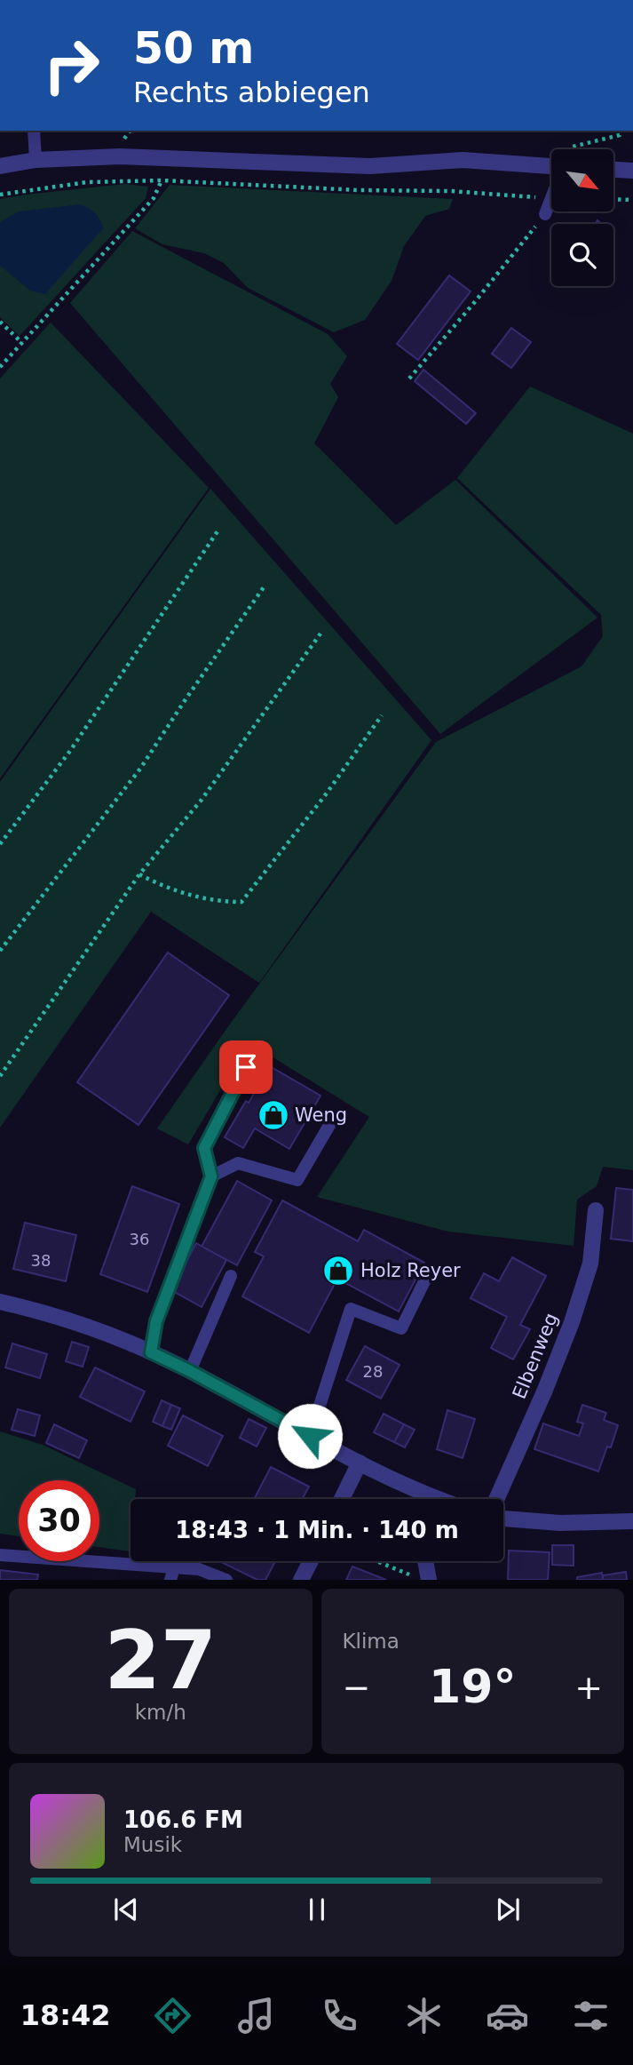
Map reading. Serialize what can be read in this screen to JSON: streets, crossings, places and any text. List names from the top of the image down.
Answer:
{
  "streets": {
    "street": ["Elbenweg"]
  },
  "places": {
    "shop": ["Weng", "Holz Reyer"]
  },
  "house_numbers": ["36", "38", "28"],
  "north": "bottom right",
  "page": {
    "turn": ["50 m", "Rechts abbiegen"],
    "limit": "30",
    "trip": "18:43 · 1 Min. · 140 m",
    "tile": [
      ["27", "km/h"],
      "Klima"
    ],
    "heat": ["−", "19°", "+"],
    "song": ["106.6 FM", "Musik"],
    "tabs": "18:42"
  }
}
